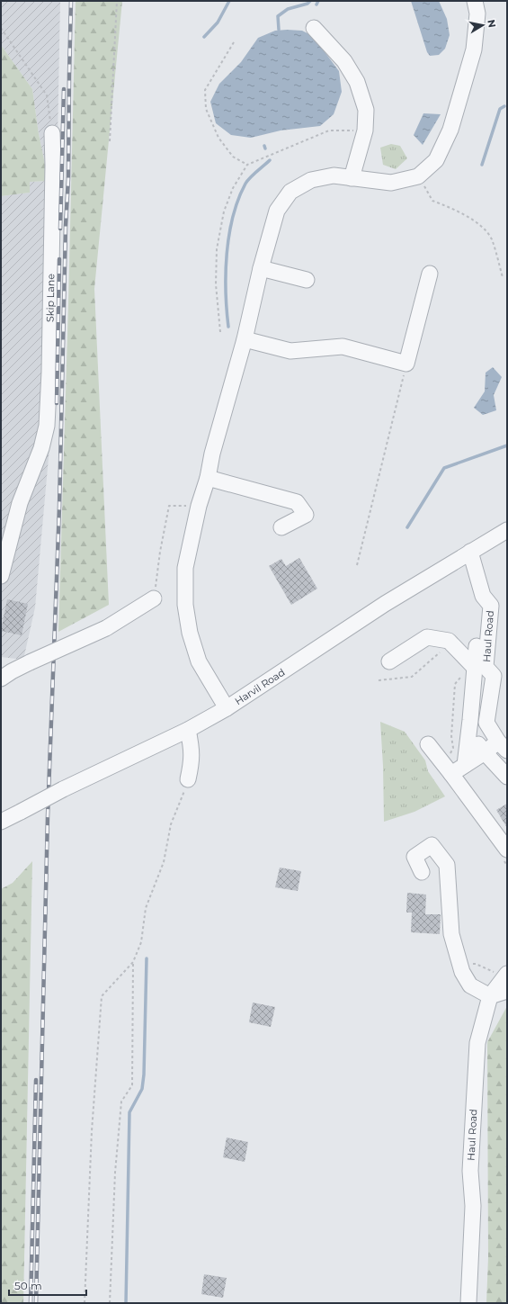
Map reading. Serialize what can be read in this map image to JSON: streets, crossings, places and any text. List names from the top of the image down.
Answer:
{
  "streets": {
    "street": ["Skip Lane", "Haul Road", "Harvil Road"]
  },
  "crossings": [
    ["Haul Road", "Harvil Road"]
  ],
  "scale_bar": "50 m",
  "north": "right"
}
